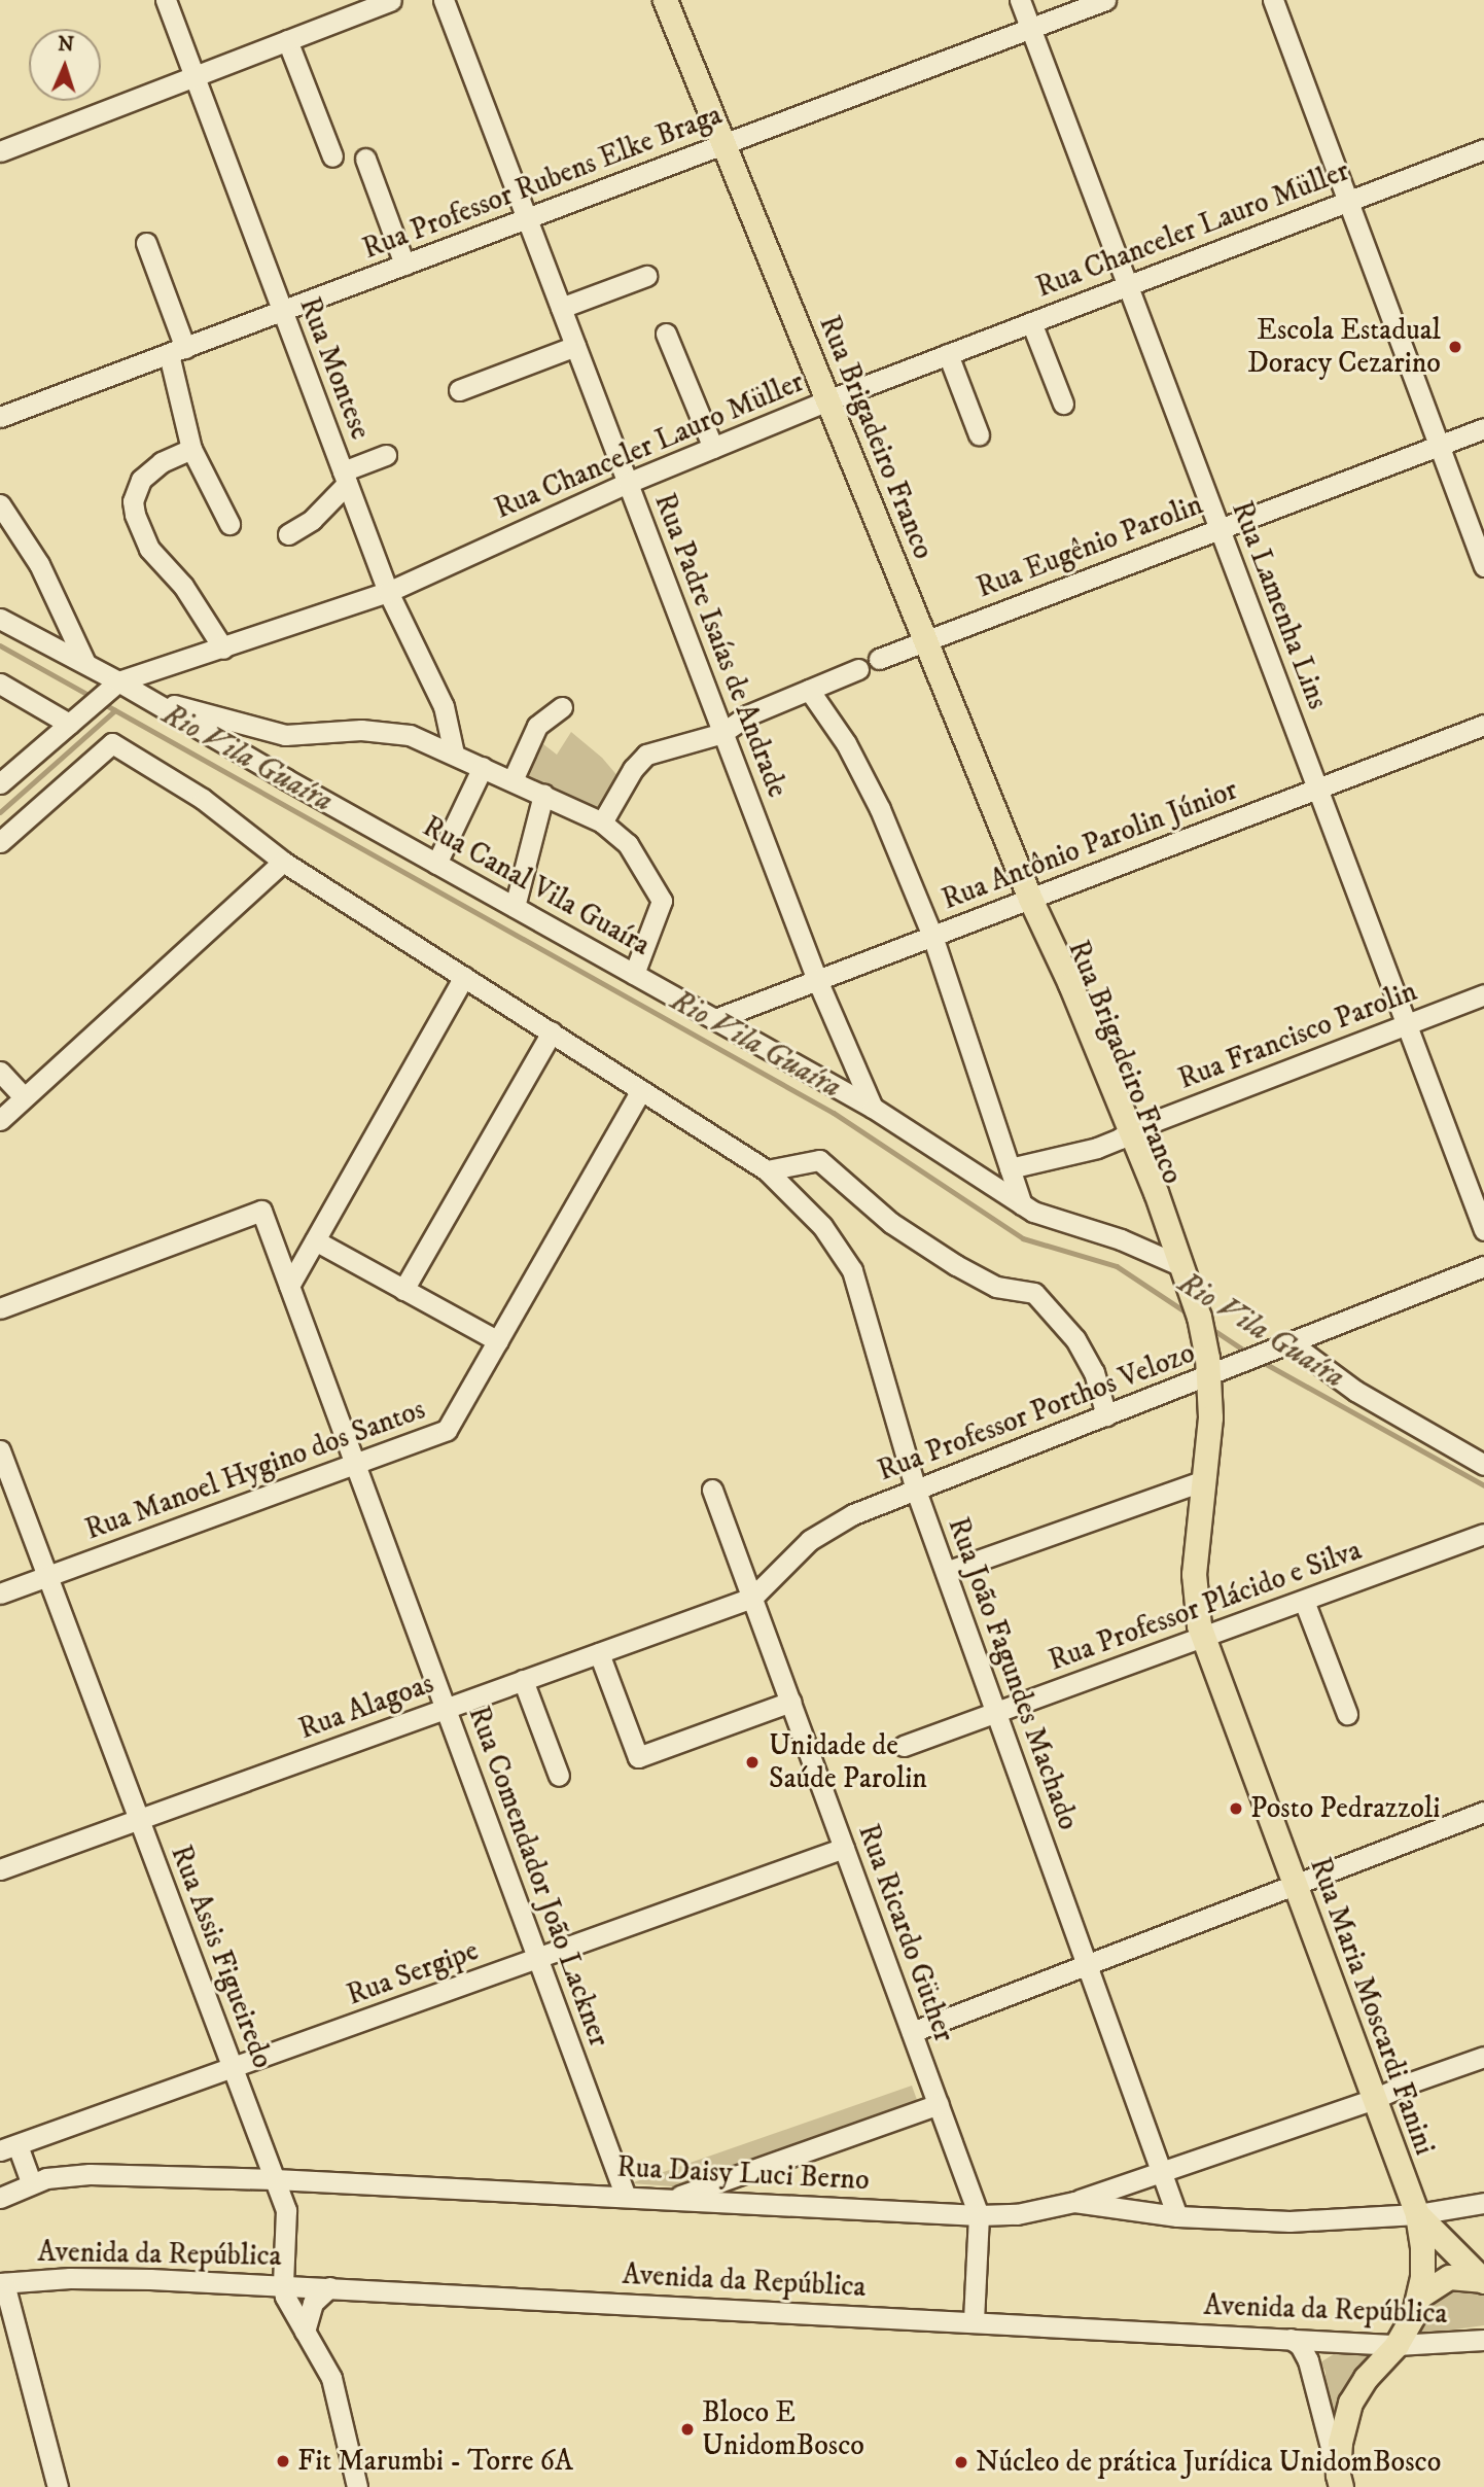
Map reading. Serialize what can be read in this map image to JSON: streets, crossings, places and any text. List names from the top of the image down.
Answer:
{
  "streets": {
    "main road": ["Rua Brigadeiro Franco", "Rua Maria Moscardi Fanini"],
    "street": [
      "Rua Professor Rubens Elke Braga",
      "Rua Chanceler Lauro Müller",
      "Rua Montese",
      "Rua Eugênio Parolin",
      "Rua Lamenha Lins",
      "Rua Padre Isaías de Andrade",
      "Rua Antônio Parolin Júnior",
      "Rua Canal Vila Guaíra",
      "Rua Francisco Parolin",
      "Rua Professor Porthos Velozo",
      "Rua Manoel Hygino dos Santos",
      "Rua Professor Plácido e Silva",
      "Rua João Fagundes Machado",
      "Rua Alagoas",
      "Rua Comendador João Lackner",
      "Rua Ricardo Güther",
      "Rua Assis Figueiredo",
      "Rua Sergipe",
      "Rua Daisy Luci Berno",
      "Avenida da República"
    ]
  },
  "crossings": [
    ["Rua Professor Rubens Elke Braga", "Rua Montese"],
    ["Rua Professor Rubens Elke Braga", "Rua Brigadeiro Franco"],
    ["Rua Professor Rubens Elke Braga", "Rua Lamenha Lins"],
    ["Rua Professor Rubens Elke Braga", "Rua Padre Isaías de Andrade"],
    ["Rua Chanceler Lauro Müller", "Rua Montese"],
    ["Rua Chanceler Lauro Müller", "Rua Brigadeiro Franco"],
    ["Rua Chanceler Lauro Müller", "Rua Lamenha Lins"],
    ["Rua Chanceler Lauro Müller", "Rua Padre Isaías de Andrade"],
    ["Rua Chanceler Lauro Müller", "Rua Canal Vila Guaíra"],
    ["Rua Brigadeiro Franco", "Rua Eugênio Parolin"],
    ["Rua Brigadeiro Franco", "Rua Antônio Parolin Júnior"],
    ["Rua Brigadeiro Franco", "Rua Canal Vila Guaíra"],
    ["Rua Brigadeiro Franco", "Rua Francisco Parolin"],
    ["Rua Brigadeiro Franco", "Rua Professor Porthos Velozo"],
    ["Rua Brigadeiro Franco", "Rua Maria Moscardi Fanini"],
    ["Rua Eugênio Parolin", "Rua Lamenha Lins"],
    ["Rua Lamenha Lins", "Rua Antônio Parolin Júnior"],
    ["Rua Lamenha Lins", "Rua Francisco Parolin"],
    ["Rua Padre Isaías de Andrade", "Rua Antônio Parolin Júnior"],
    ["Rua Padre Isaías de Andrade", "Rua Canal Vila Guaíra"],
    ["Rua Antônio Parolin Júnior", "Rua Canal Vila Guaíra"],
    ["Rua Professor Porthos Velozo", "Rua João Fagundes Machado"],
    ["Rua Professor Porthos Velozo", "Rua Alagoas"],
    ["Rua Professor Porthos Velozo", "Rua Ricardo Güther"],
    ["Rua Professor Porthos Velozo", "Rua Maria Moscardi Fanini"],
    ["Rua Manoel Hygino dos Santos", "Rua Comendador João Lackner"],
    ["Rua Manoel Hygino dos Santos", "Rua Assis Figueiredo"],
    ["Rua Professor Plácido e Silva", "Rua João Fagundes Machado"],
    ["Rua Professor Plácido e Silva", "Rua Maria Moscardi Fanini"],
    ["Rua João Fagundes Machado", "Rua Daisy Luci Berno"],
    ["Rua Alagoas", "Rua Comendador João Lackner"],
    ["Rua Alagoas", "Rua Ricardo Güther"],
    ["Rua Alagoas", "Rua Assis Figueiredo"],
    ["Rua Comendador João Lackner", "Rua Sergipe"],
    ["Rua Comendador João Lackner", "Rua Daisy Luci Berno"],
    ["Rua Ricardo Güther", "Rua Sergipe"],
    ["Rua Ricardo Güther", "Rua Daisy Luci Berno"],
    ["Rua Ricardo Güther", "Avenida da República"],
    ["Rua Assis Figueiredo", "Rua Sergipe"],
    ["Rua Assis Figueiredo", "Rua Daisy Luci Berno"],
    ["Rua Assis Figueiredo", "Avenida da República"],
    ["Rua Maria Moscardi Fanini", "Rua Daisy Luci Berno"],
    ["Rua Maria Moscardi Fanini", "Avenida da República"]
  ],
  "water": ["Rio Vila Guaíra"],
  "places": [
    "Escola Estadual Doracy Cezarino",
    "Unidade de Saúde Parolin",
    "Posto Pedrazzoli",
    "Bloco E UnidomBosco",
    "Fit Marumbi - Torre 6A",
    "Núcleo de prática Jurídica UnidomBosco"
  ],
  "north": "top"
}
